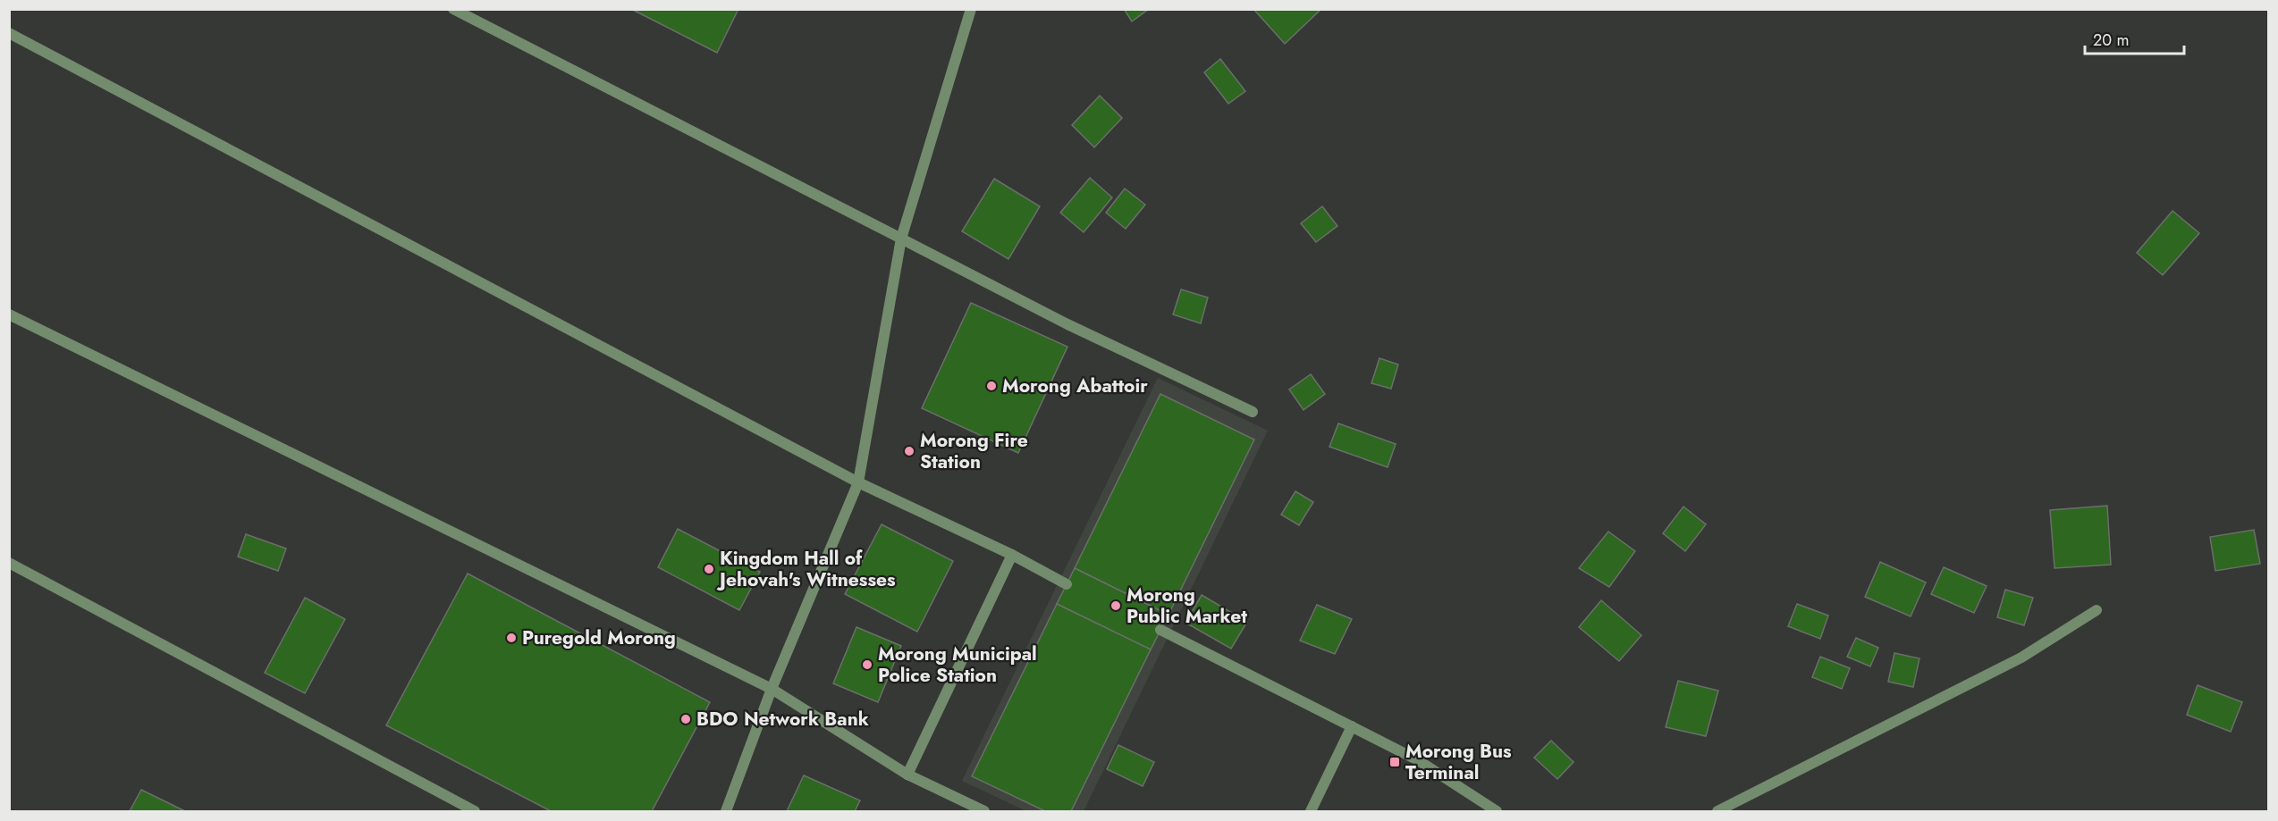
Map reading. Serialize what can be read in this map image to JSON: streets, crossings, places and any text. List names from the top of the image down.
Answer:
{
  "places": {
    "other": [
      "Morong Abattoir",
      "Morong Fire Station",
      "Kingdom Hall of Jehovah's Witnesses",
      "Morong Public Market",
      "Puregold Morong",
      "Morong Municipal Police Station",
      "BDO Network Bank"
    ],
    "transit": ["Morong Bus Terminal"]
  },
  "scale_bar": "20 m"
}
